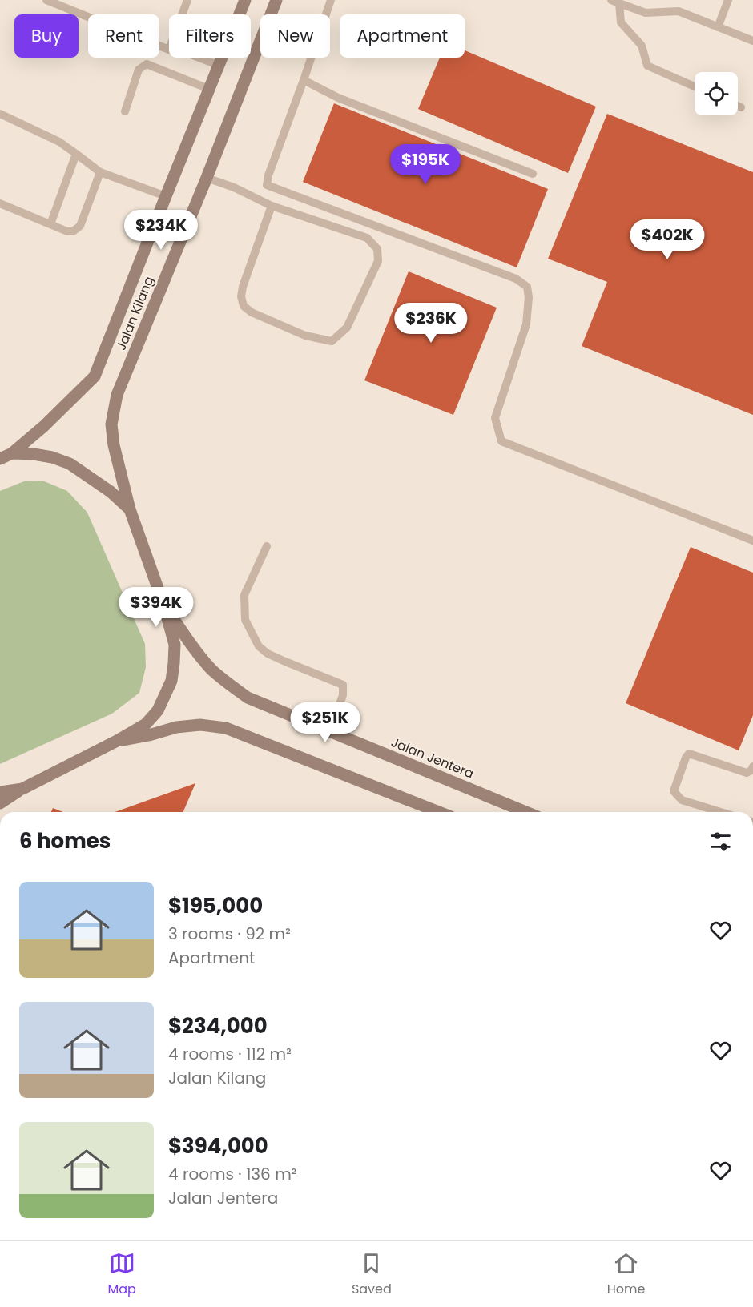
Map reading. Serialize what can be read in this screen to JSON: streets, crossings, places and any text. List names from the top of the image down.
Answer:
{
  "streets": {
    "street": ["Jalan Kilang", "Jalan Jentera"]
  },
  "crossings": [
    ["Jalan Kilang", "Jalan Jentera"]
  ],
  "page": {
    "chip": [
      "Buy",
      "Rent",
      "Filters",
      "New",
      "Apartment"
    ],
    "price": [
      "$195K",
      "$234K",
      "$402K",
      "$236K",
      "$394K",
      "$251K"
    ],
    "heading": "6 homes",
    "list": [
      {
        "name": "$195,000",
        "note": "3 rooms · 92 m² · Apartment"
      },
      {
        "name": "$234,000",
        "note": "4 rooms · 112 m² · Jalan Kilang"
      },
      {
        "name": "$394,000",
        "note": "4 rooms · 136 m² · Jalan Jentera"
      }
    ],
    "tabs": ["Map", "Saved", "Home"]
  }
}
